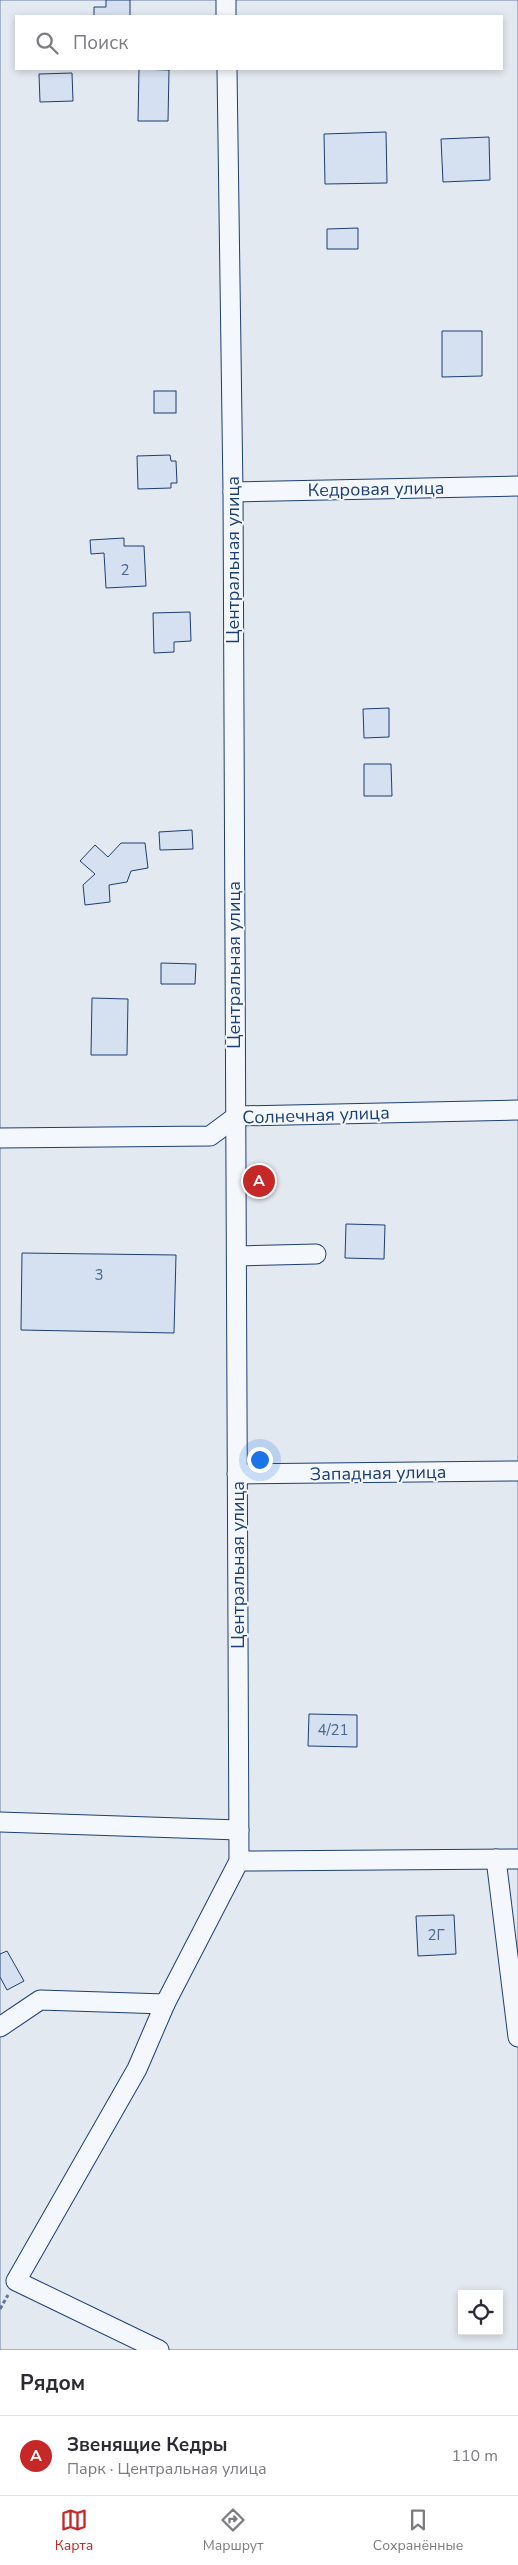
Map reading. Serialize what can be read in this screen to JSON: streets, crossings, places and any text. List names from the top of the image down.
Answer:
{
  "streets": {
    "street": [
      "Кедровая улица",
      "Центральная улица",
      "Солнечная улица",
      "Западная улица"
    ]
  },
  "crossings": [
    ["Кедровая улица", "Центральная улица"],
    ["Центральная улица", "Солнечная улица"],
    ["Центральная улица", "Западная улица"]
  ],
  "house_numbers": [
    "2",
    "3",
    "4/21",
    "2Г"
  ],
  "page": {
    "search": "Поиск",
    "pins": "A",
    "heading": "Рядом",
    "list": [
      {
        "mark": "A",
        "name": "Звенящие Кедры",
        "note": "Парк · Центральная улица",
        "value": "110 m"
      }
    ],
    "nav": ["Карта", "Маршрут", "Сохранённые"]
  }
}
